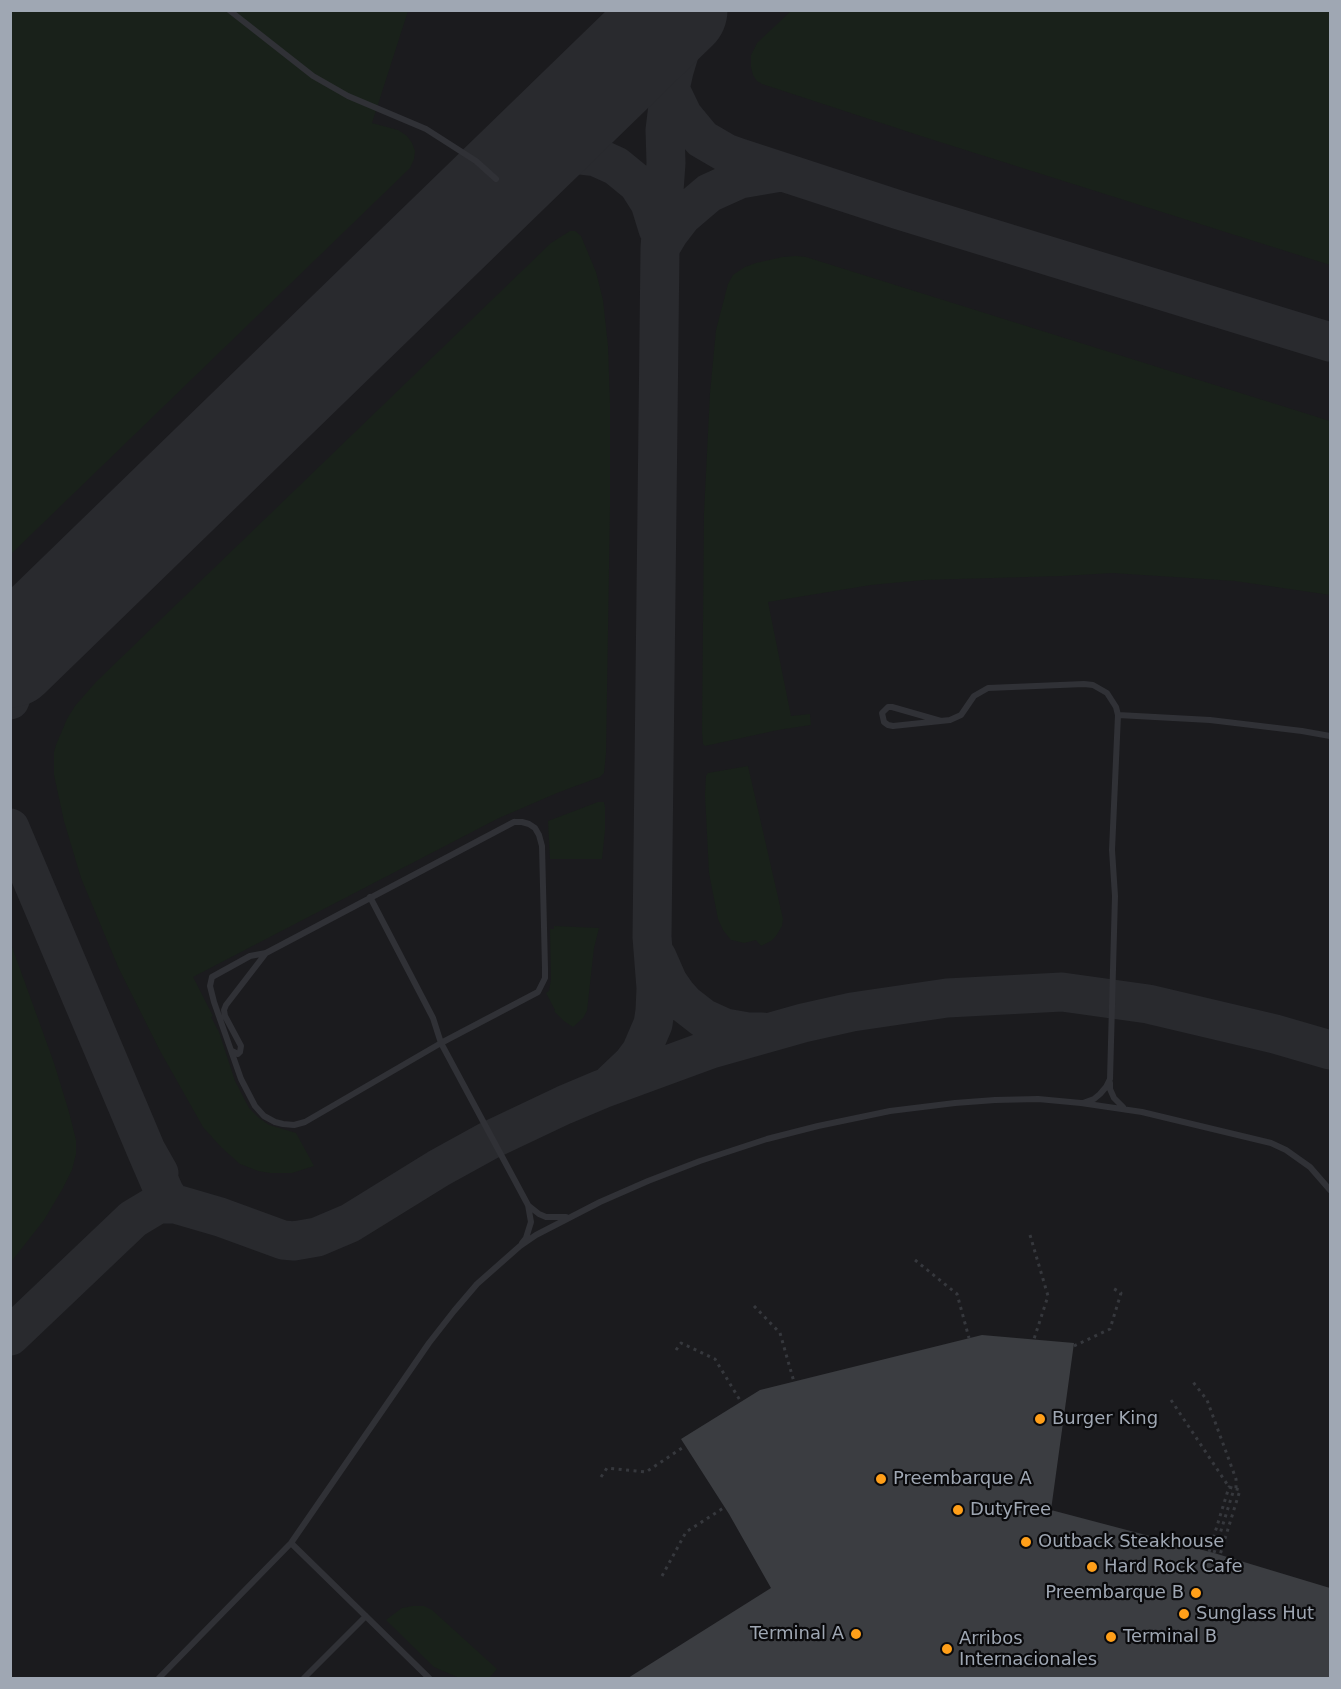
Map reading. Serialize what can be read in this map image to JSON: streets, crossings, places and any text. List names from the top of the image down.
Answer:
{
  "places": [
    "Burger King",
    "Preembarque A",
    "DutyFree",
    "Outback Steakhouse",
    "Hard Rock Cafe",
    "Preembarque B",
    "Sunglass Hut",
    "Terminal A",
    "Terminal B",
    "Arribos Internacionales"
  ]
}
